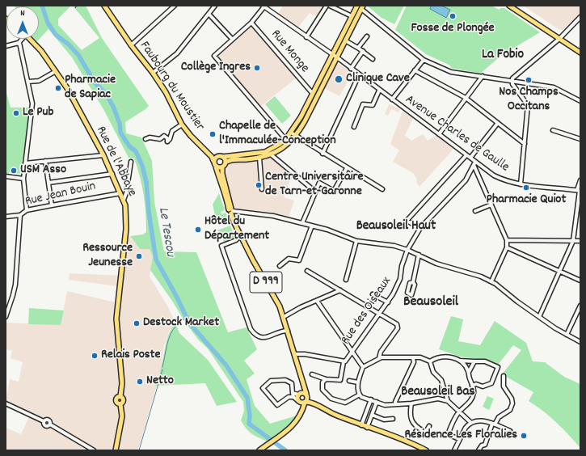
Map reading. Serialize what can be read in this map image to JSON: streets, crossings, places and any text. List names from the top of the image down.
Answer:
{
  "streets": {
    "main road": ["Faubourg du Moustier", "Rue de l'Abbaye", "D 999"],
    "street": [
      "Rue Monge",
      "Avenue Charles de Gaulle",
      "Rue Jean Bouin",
      "Rue des Oiseaux"
    ]
  },
  "crossings": [
    ["Faubourg du Moustier", "D 999"],
    ["Avenue Charles de Gaulle", "Rue des Oiseaux"],
    ["Rue de l'Abbaye", "Rue Jean Bouin"],
    ["D 999", "Rue des Oiseaux"]
  ],
  "districts": [
    "La Fobio",
    "Beausoleil Haut",
    "Beausoleil",
    "Beausoleil Bas"
  ],
  "water": ["Le Tescou"],
  "places": [
    "Fosse de Plongée",
    "Collège Ingres",
    "Clinique Cave",
    "Nos Champs Occitans",
    "Pharmacie de Sapiac",
    "Le Pub",
    "Chapelle de l'Immaculée-Conception",
    "USM Asso",
    "Centre Universitaire de Tarn-et-Garonne",
    "Pharmacie Quiot",
    "Hôtel du Département",
    "Ressource Jeunesse",
    "Destock Market",
    "Relais Poste",
    "Netto",
    "Résidence Les Floralies"
  ],
  "north": "top"
}
